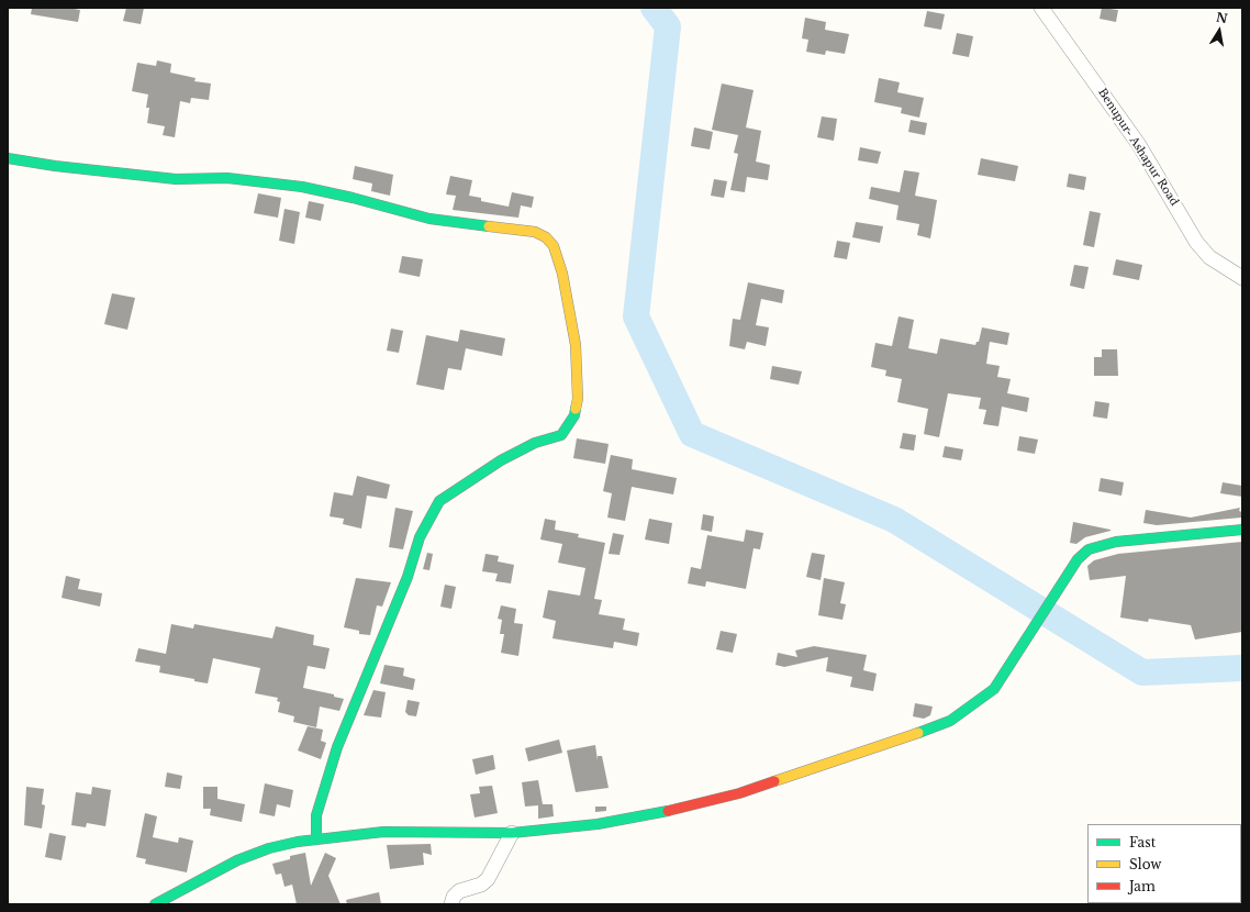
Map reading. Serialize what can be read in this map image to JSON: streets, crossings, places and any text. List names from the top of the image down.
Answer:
{
  "streets": {
    "street": ["Benupur- Ashapur Road"]
  },
  "legend": ["Fast", "Slow", "Jam"],
  "north": "top"
}
